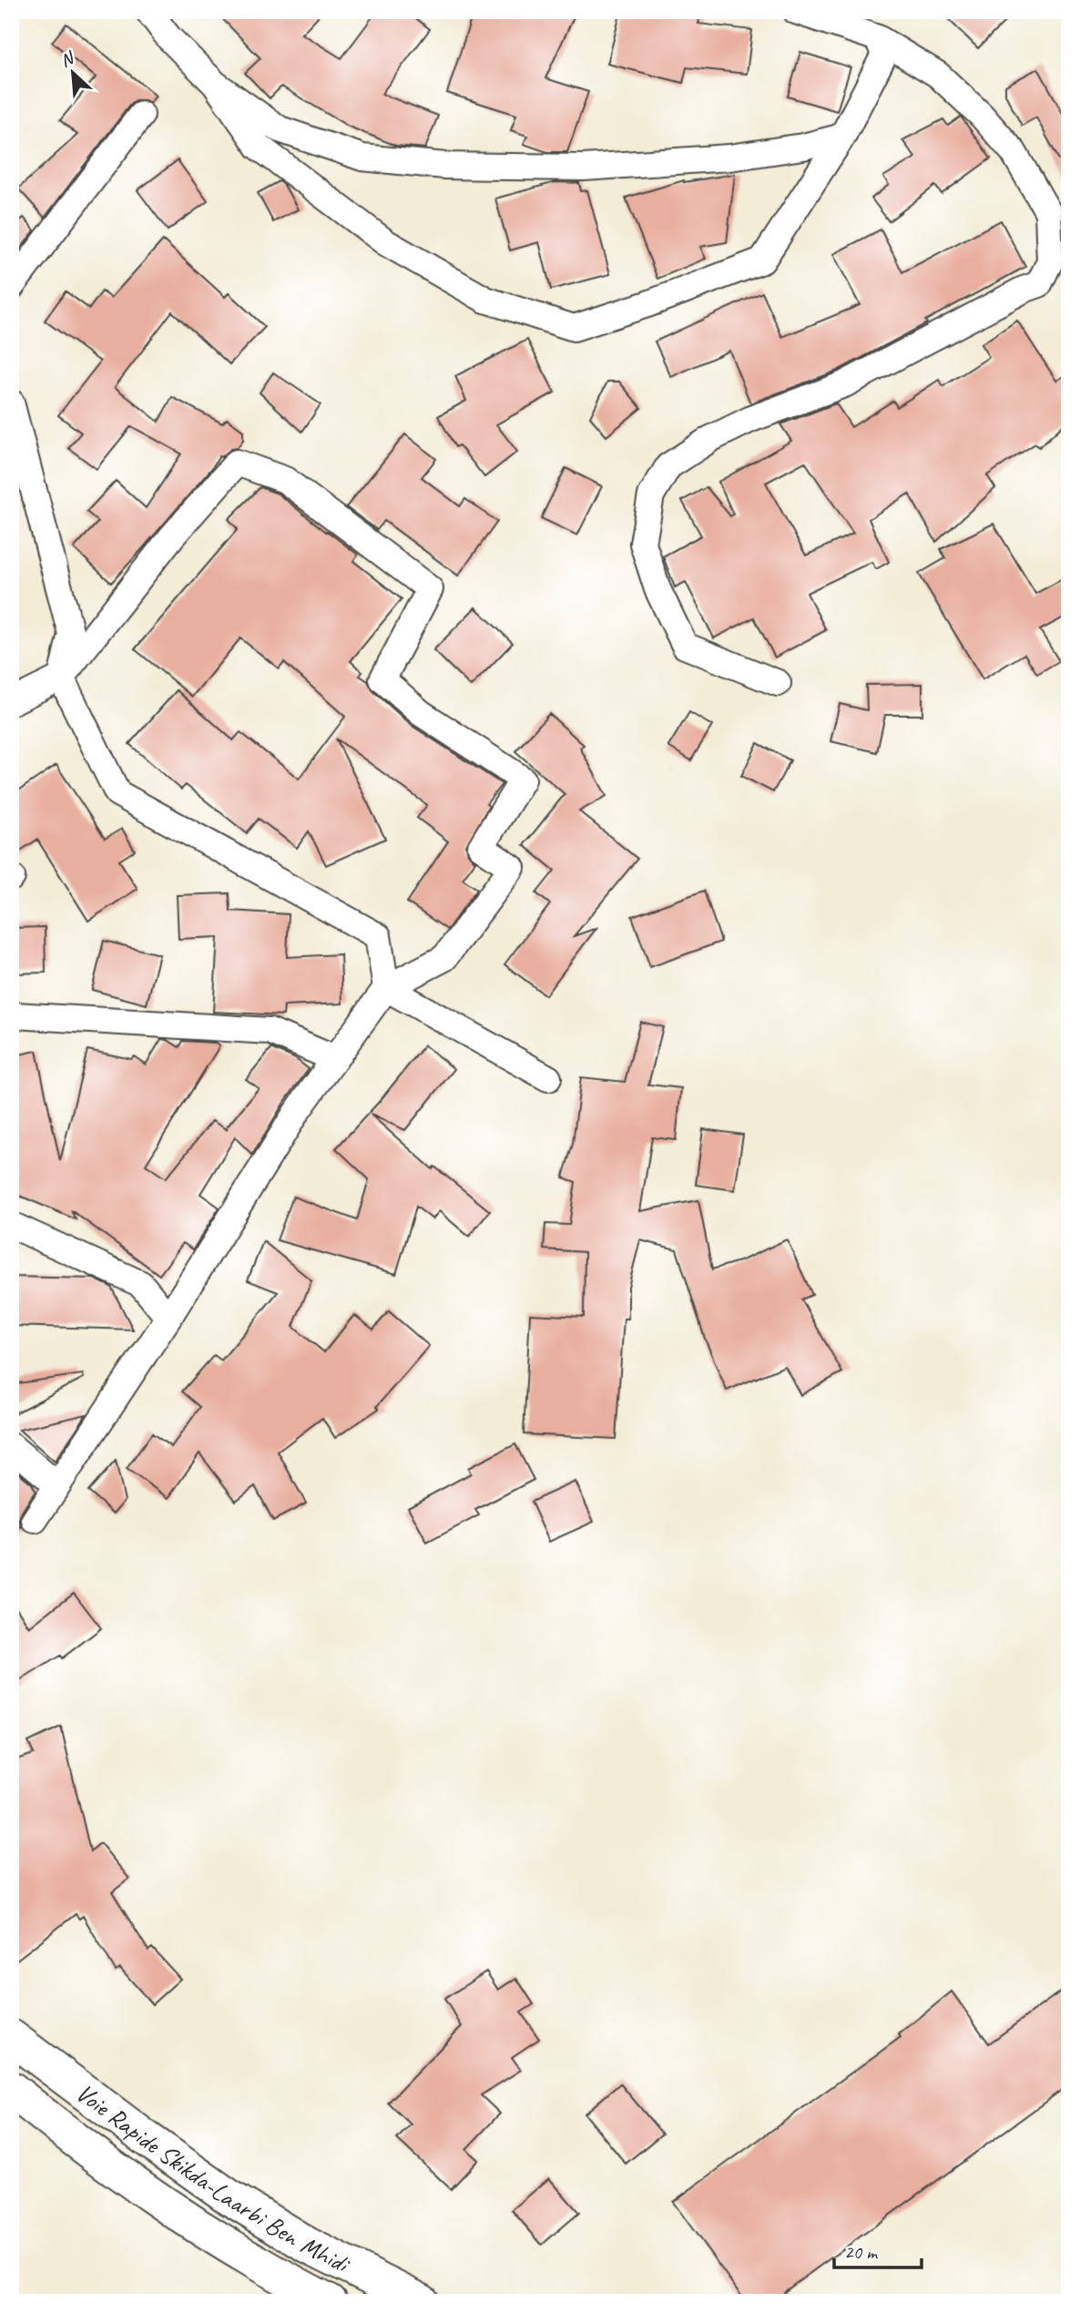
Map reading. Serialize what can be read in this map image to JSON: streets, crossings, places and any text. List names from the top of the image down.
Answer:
{
  "streets": {
    "highway": ["Voie Rapide Skikda-Laarbi Ben Mhidi"]
  },
  "scale_bar": "20 m",
  "north": "top left"
}
